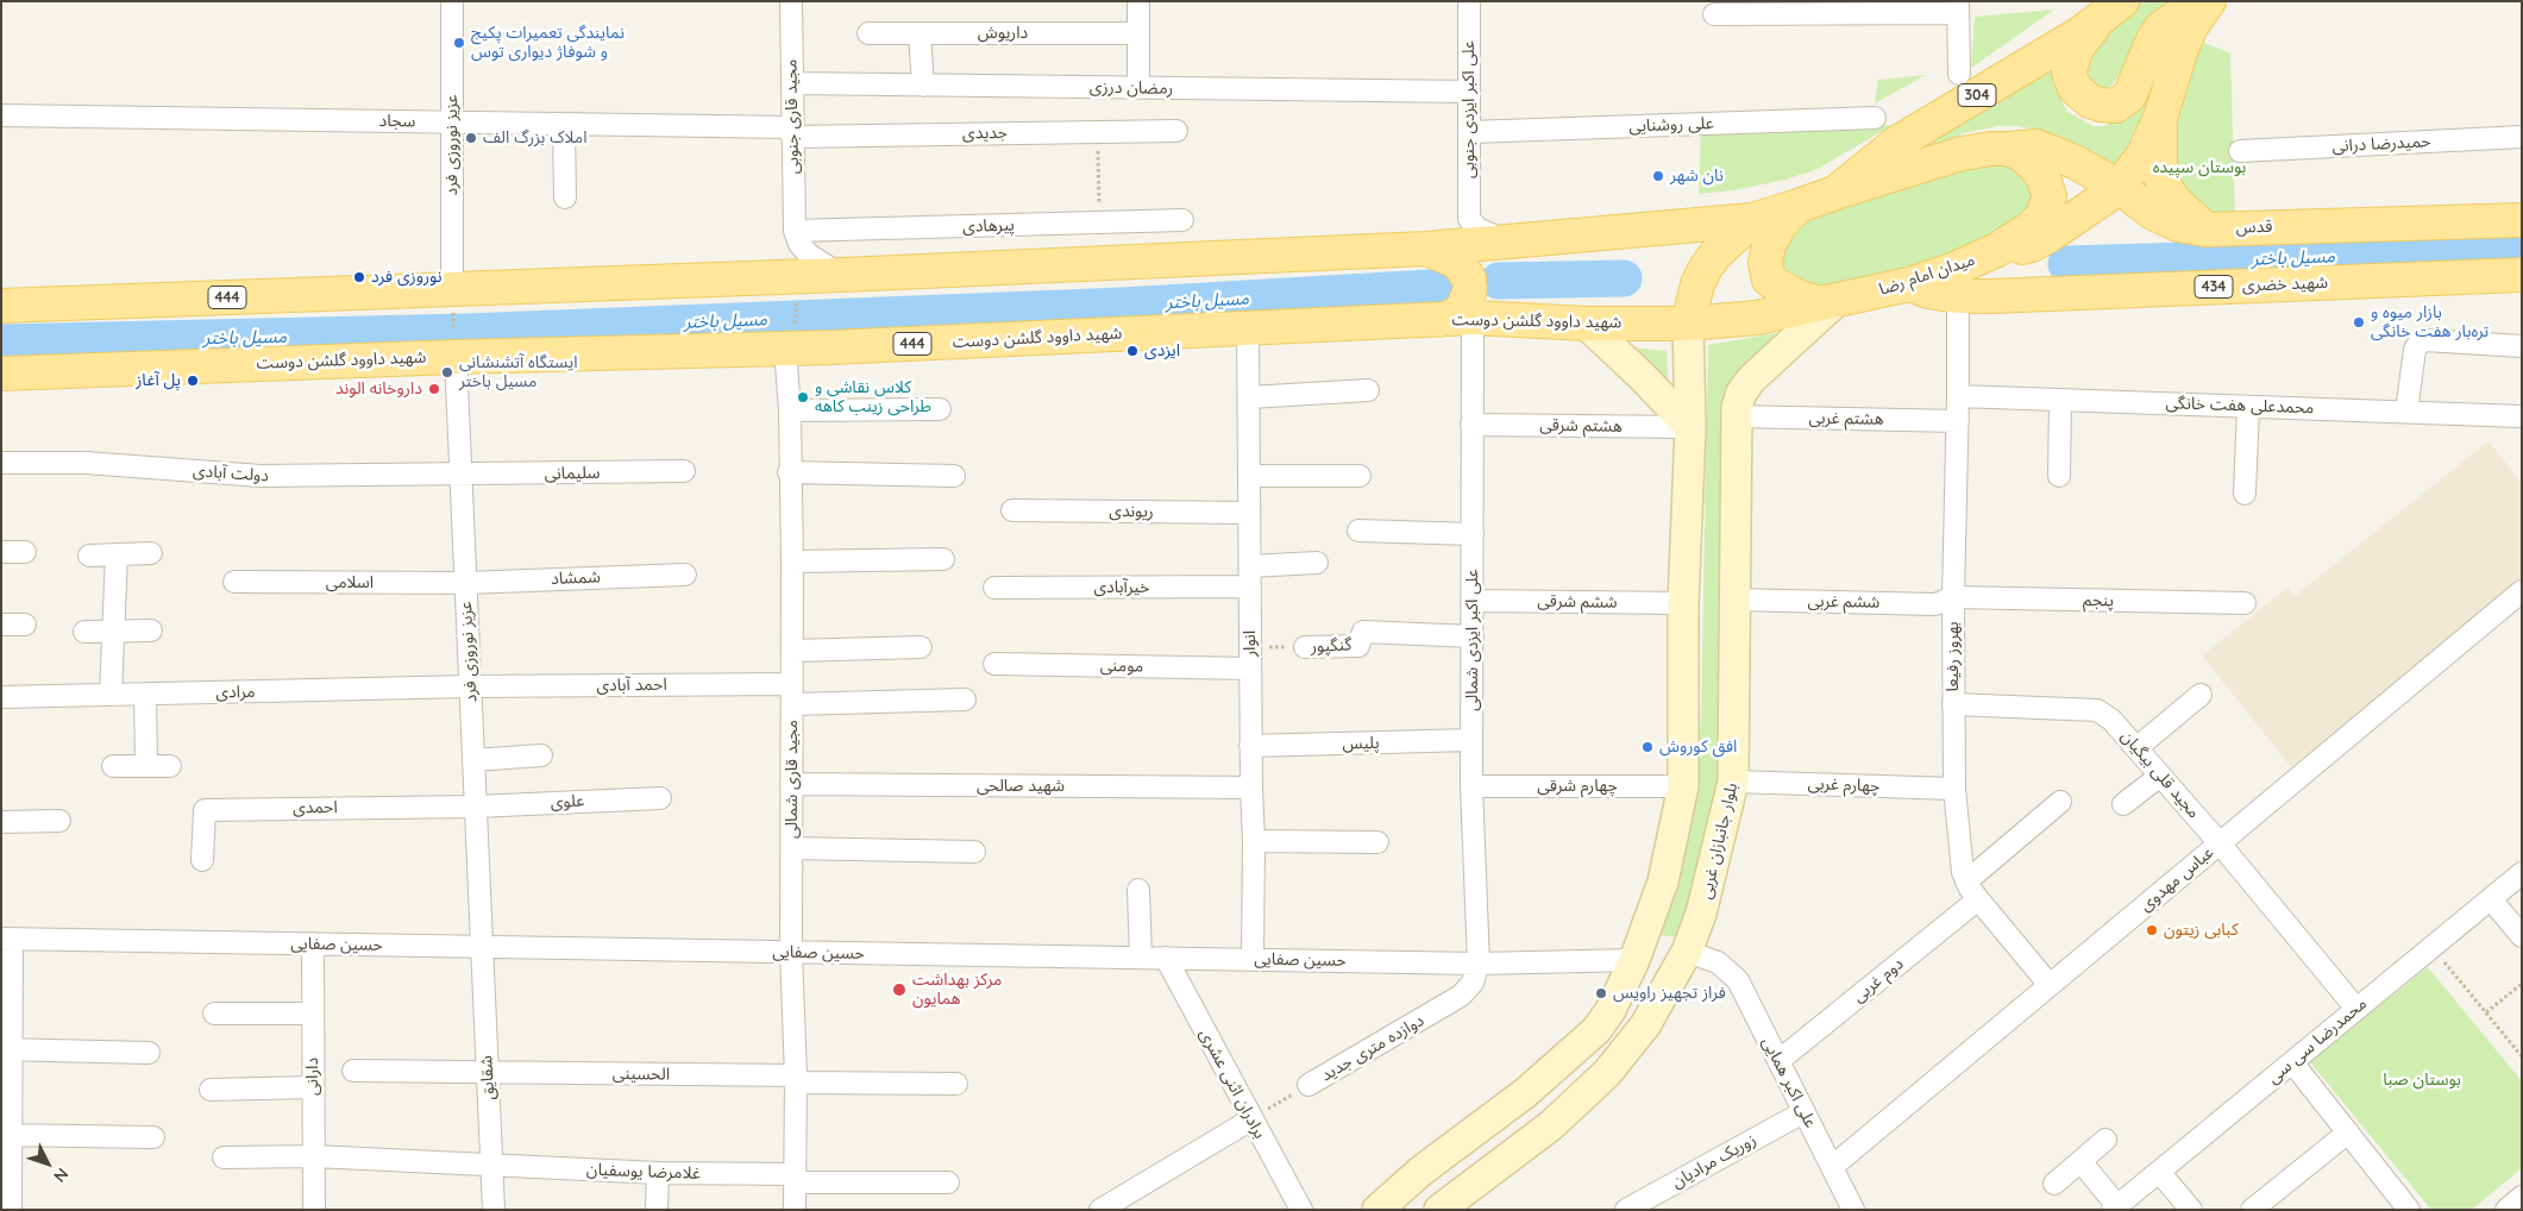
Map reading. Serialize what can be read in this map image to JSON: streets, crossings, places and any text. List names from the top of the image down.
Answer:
{
  "streets": {
    "main road": [
      "304",
      "قدس",
      "میدان امام رضا",
      "شهید خضری",
      "434",
      "444",
      "شهید داوود گلشن دوست",
      "بلوار جانبازان غربی"
    ],
    "street": [
      "داریوش",
      "رمضان درزی",
      "علی اکبر ایزدی جنوبی",
      "مجید قاری جنوبی",
      "سجاد",
      "علی روشنایی",
      "جدیدی",
      "حمیدرضا درانی",
      "عزیز نوروزی فرد",
      "پیرهادی",
      "محمدعلی هفت خانگی",
      "هشتم غربی",
      "هشتم شرقی",
      "دولت آبادی",
      "سلیمانی",
      "ریوندی",
      "شمشاد",
      "اسلامی",
      "خیرآبادی",
      "پنجم",
      "ششم شرقی",
      "ششم غربی",
      "علی اکبر ایزدی شمالی",
      "انوار",
      "گنگپور",
      "بهروز رفیعا",
      "مومنی",
      "احمد آبادی",
      "مرادی",
      "پلیس",
      "مجید قلی بیگیان",
      "مجید قاری شمالی",
      "چهارم غربی",
      "شهید صالحی",
      "چهارم شرقی",
      "علوی",
      "احمدی",
      "عباس مهدوی",
      "حسین صفایی",
      "دوم غربی",
      "محمدرضا سی سی",
      "دوازده متری جدید",
      "الحسینی",
      "دارانی",
      "شقایق",
      "علی اکبر همایی",
      "برادران اثنی عشری",
      "زوریک مرادیان",
      "غلامرضا یوسفیان"
    ]
  },
  "crossings": [
    ["رمضان درزی", "علی اکبر ایزدی جنوبی"],
    ["رمضان درزی", "مجید قاری جنوبی"],
    ["علی اکبر ایزدی جنوبی", "علی روشنایی"],
    ["علی اکبر ایزدی جنوبی", "444"],
    ["مجید قاری جنوبی", "سجاد"],
    ["مجید قاری جنوبی", "جدیدی"],
    ["مجید قاری جنوبی", "پیرهادی"],
    ["سجاد", "جدیدی"],
    ["سجاد", "عزیز نوروزی فرد"],
    ["عزیز نوروزی فرد", "444"],
    ["عزیز نوروزی فرد", "شهید داوود گلشن دوست"],
    ["عزیز نوروزی فرد", "دولت آبادی"],
    ["عزیز نوروزی فرد", "سلیمانی"],
    ["عزیز نوروزی فرد", "شمشاد"],
    ["عزیز نوروزی فرد", "اسلامی"],
    ["عزیز نوروزی فرد", "احمد آبادی"],
    ["عزیز نوروزی فرد", "مرادی"],
    ["عزیز نوروزی فرد", "علوی"],
    ["عزیز نوروزی فرد", "احمدی"],
    ["عزیز نوروزی فرد", "حسین صفایی"],
    ["عزیز نوروزی فرد", "شقایق"],
    ["قدس", "میدان امام رضا"],
    ["میدان امام رضا", "شهید خضری"],
    ["میدان امام رضا", "شهید داوود گلشن دوست"],
    ["میدان امام رضا", "بلوار جانبازان غربی"],
    ["شهید خضری", "بهروز رفیعا"],
    ["شهید داوود گلشن دوست", "علی اکبر ایزدی شمالی"],
    ["شهید داوود گلشن دوست", "انوار"],
    ["شهید داوود گلشن دوست", "مجید قاری شمالی"],
    ["شهید داوود گلشن دوست", "بلوار جانبازان غربی"],
    ["محمدعلی هفت خانگی", "بهروز رفیعا"],
    ["هشتم غربی", "بهروز رفیعا"],
    ["هشتم غربی", "بلوار جانبازان غربی"],
    ["هشتم شرقی", "علی اکبر ایزدی شمالی"],
    ["دولت آبادی", "سلیمانی"],
    ["ریوندی", "انوار"],
    ["شمشاد", "اسلامی"],
    ["خیرآبادی", "انوار"],
    ["پنجم", "ششم غربی"],
    ["پنجم", "بهروز رفیعا"],
    ["ششم شرقی", "علی اکبر ایزدی شمالی"],
    ["ششم غربی", "بهروز رفیعا"],
    ["ششم غربی", "بلوار جانبازان غربی"],
    ["علی اکبر ایزدی شمالی", "گنگپور"],
    ["علی اکبر ایزدی شمالی", "پلیس"],
    ["علی اکبر ایزدی شمالی", "چهارم شرقی"],
    ["علی اکبر ایزدی شمالی", "حسین صفایی"],
    ["علی اکبر ایزدی شمالی", "دوازده متری جدید"],
    ["انوار", "گنگپور"],
    ["انوار", "مومنی"],
    ["انوار", "پلیس"],
    ["انوار", "شهید صالحی"],
    ["انوار", "حسین صفایی"],
    ["بهروز رفیعا", "مجید قلی بیگیان"],
    ["بهروز رفیعا", "چهارم غربی"],
    ["بهروز رفیعا", "عباس مهدوی"],
    ["بهروز رفیعا", "دوم غربی"],
    ["احمد آبادی", "مرادی"],
    ["احمد آبادی", "مجید قاری شمالی"],
    ["مجید قلی بیگیان", "عباس مهدوی"],
    ["مجید قلی بیگیان", "محمدرضا سی سی"],
    ["مجید قاری شمالی", "شهید صالحی"],
    ["مجید قاری شمالی", "حسین صفایی"],
    ["مجید قاری شمالی", "الحسینی"],
    ["مجید قاری شمالی", "غلامرضا یوسفیان"],
    ["چهارم غربی", "بلوار جانبازان غربی"],
    ["علوی", "احمدی"],
    ["بلوار جانبازان غربی", "علی اکبر همایی"],
    ["عباس مهدوی", "علی اکبر همایی"],
    ["حسین صفایی", "دوازده متری جدید"],
    ["حسین صفایی", "دارانی"],
    ["حسین صفایی", "شقایق"],
    ["حسین صفایی", "برادران اثنی عشری"],
    ["دوم غربی", "علی اکبر همایی"],
    ["دوازده متری جدید", "برادران اثنی عشری"],
    ["الحسینی", "شقایق"],
    ["دارانی", "غلامرضا یوسفیان"],
    ["شقایق", "غلامرضا یوسفیان"],
    ["علی اکبر همایی", "زوریک مرادیان"]
  ],
  "water": ["مسیل باختر"],
  "parks": ["بوستان سپیده", "بوستان صبا"],
  "places": [
    "نمایندگی تعمیرات پکیج و شوفاژ دیواری توس",
    "املاک بزرگ الف",
    "نان شهر",
    "نوروزی فرد",
    "بازار میوه و تره‌بار هفت خانگی",
    "ایزدی",
    "ایستگاه آتشنشانی مسیل باختر",
    "پل آغاز",
    "داروخانه الوند",
    "کلاس نقاشی و طراحی زینب کاهه",
    "افق کوروش",
    "کبابی زیتون",
    "مرکز بهداشت همایون",
    "فراز تجهیز راویس"
  ],
  "north": "bottom right"
}
